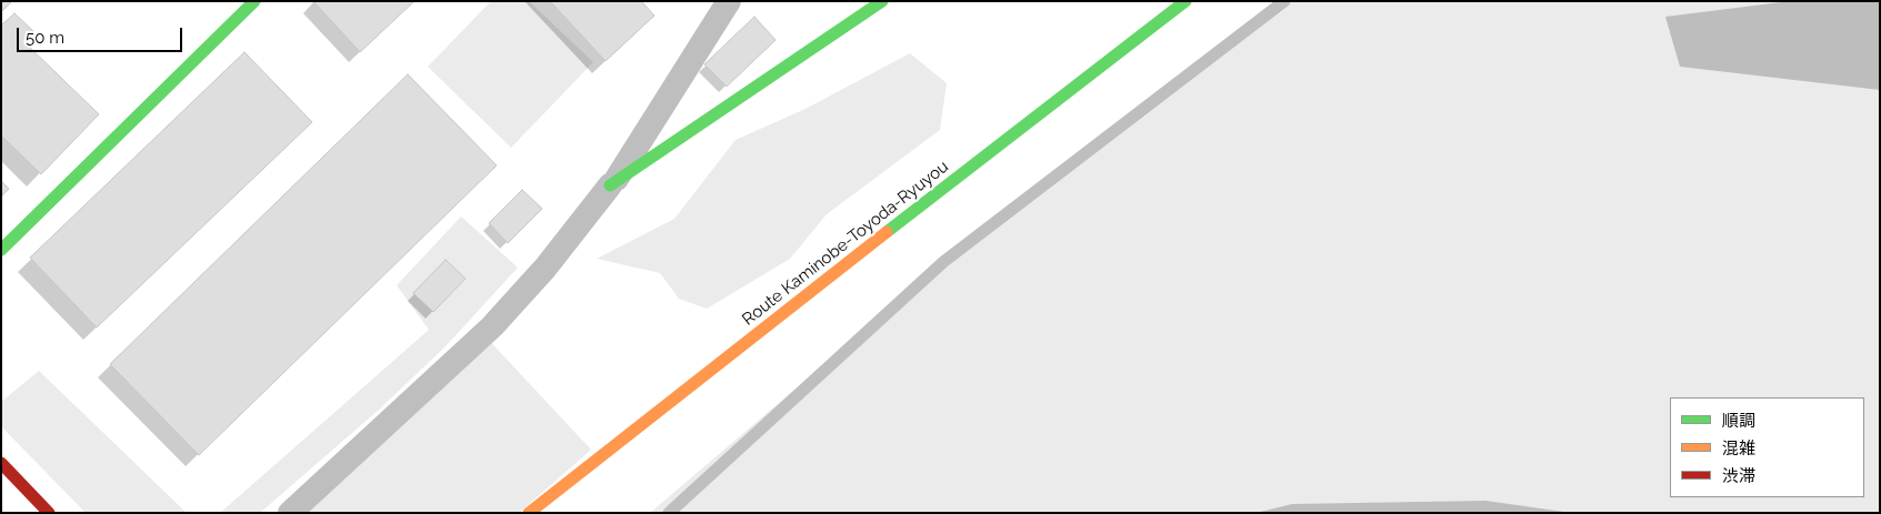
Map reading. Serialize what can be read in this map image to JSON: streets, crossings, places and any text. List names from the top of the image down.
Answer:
{
  "streets": {
    "main road": ["Route Kaminobe-Toyoda-Ryuyou"]
  },
  "legend": ["順調", "混雑", "渋滞"],
  "scale_bar": "50 m"
}
